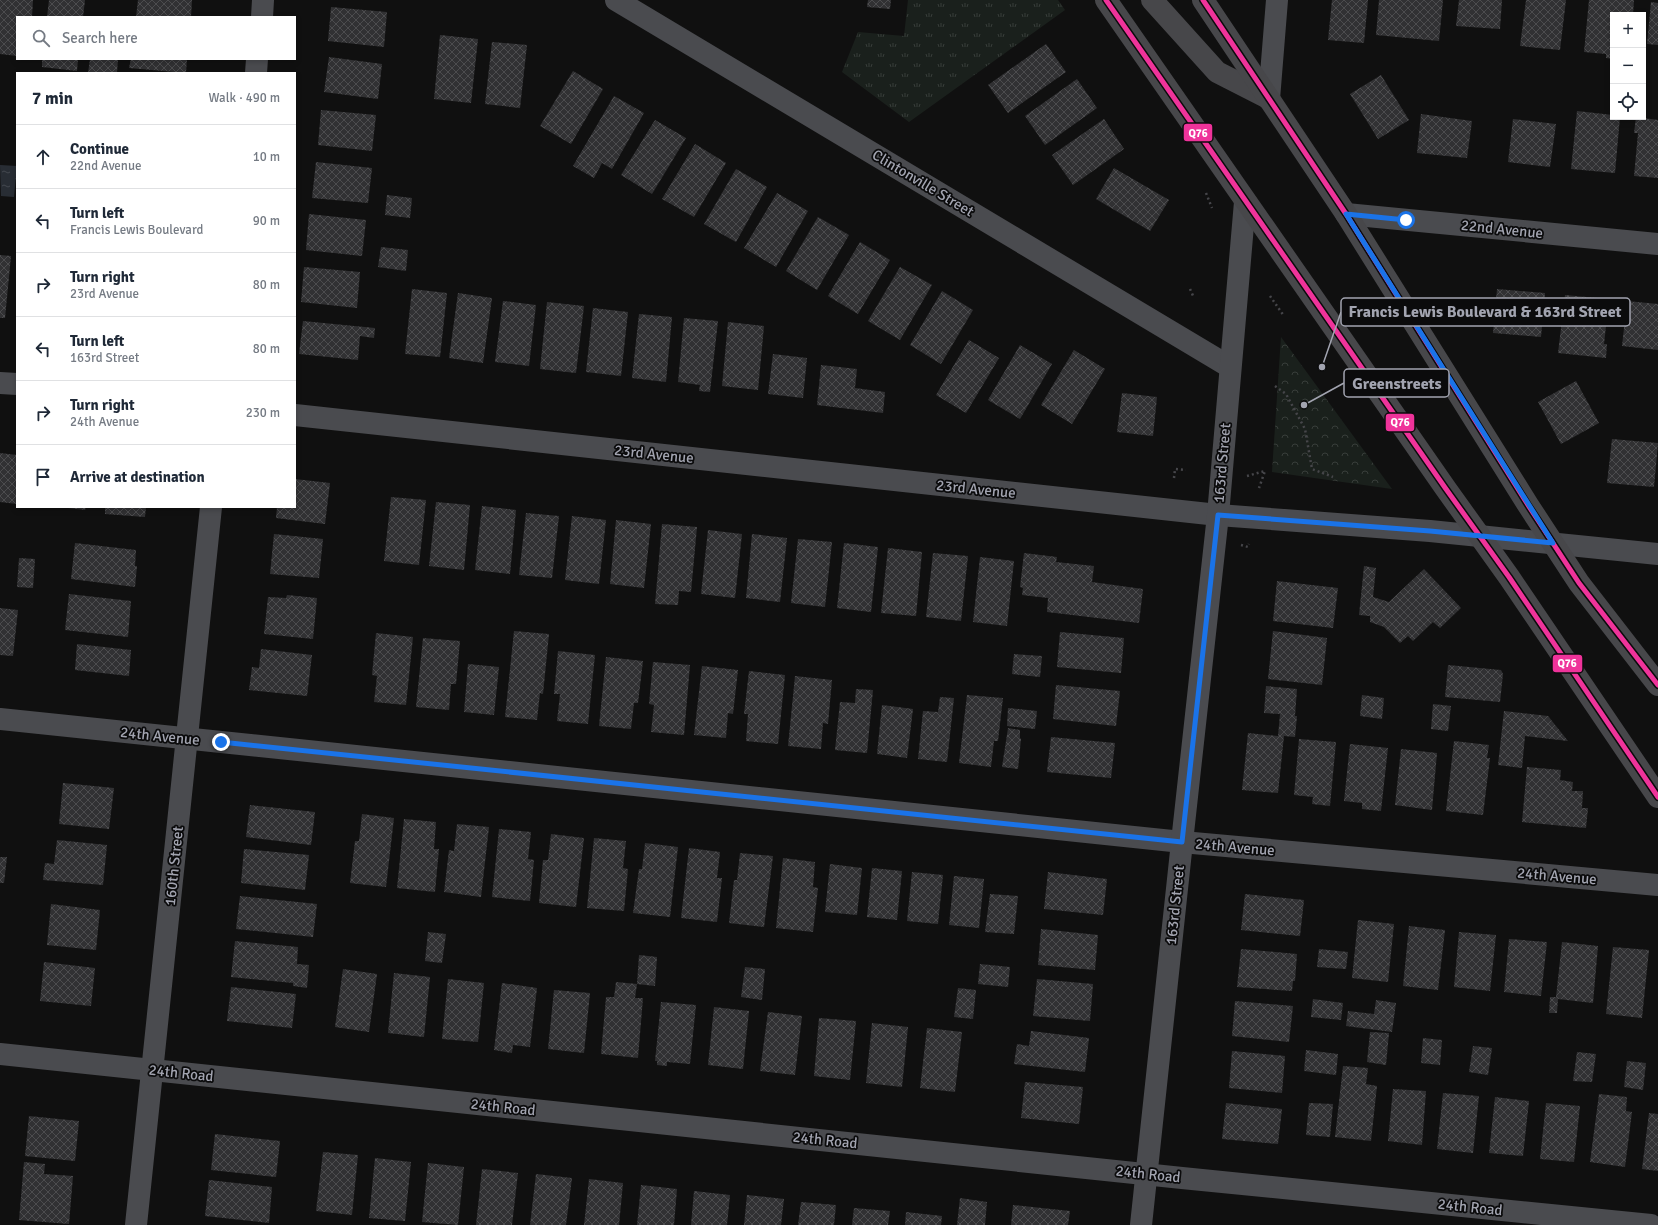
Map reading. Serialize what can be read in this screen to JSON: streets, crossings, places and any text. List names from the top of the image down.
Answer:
{
  "streets": {
    "street": [
      "Clintonville Street",
      "22nd Avenue",
      "23rd Avenue",
      "163rd Street",
      "24th Avenue",
      "160th Street",
      "24th Road"
    ]
  },
  "crossings": [
    ["Clintonville Street", "163rd Street"],
    ["23rd Avenue", "163rd Street"],
    ["163rd Street", "24th Avenue"],
    ["163rd Street", "24th Road"],
    ["24th Avenue", "160th Street"],
    ["160th Street", "24th Road"]
  ],
  "places": ["Francis Lewis Boulevard & 163rd Street", "Greenstreets"],
  "lines": ["transit line Q76"],
  "page": {
    "map_buttons": ["+", "−"],
    "search": "Search here",
    "heading": ["7 min", "Walk · 490 m"],
    "list": [
      ["Continue", "22nd Avenue", "10 m"],
      ["Turn left", "Francis Lewis Boulevard", "90 m"],
      ["Turn right", "23rd Avenue", "80 m"],
      ["Turn left", "163rd Street", "80 m"],
      ["Turn right", "24th Avenue", "230 m"],
      "Arrive at destination"
    ]
  }
}
